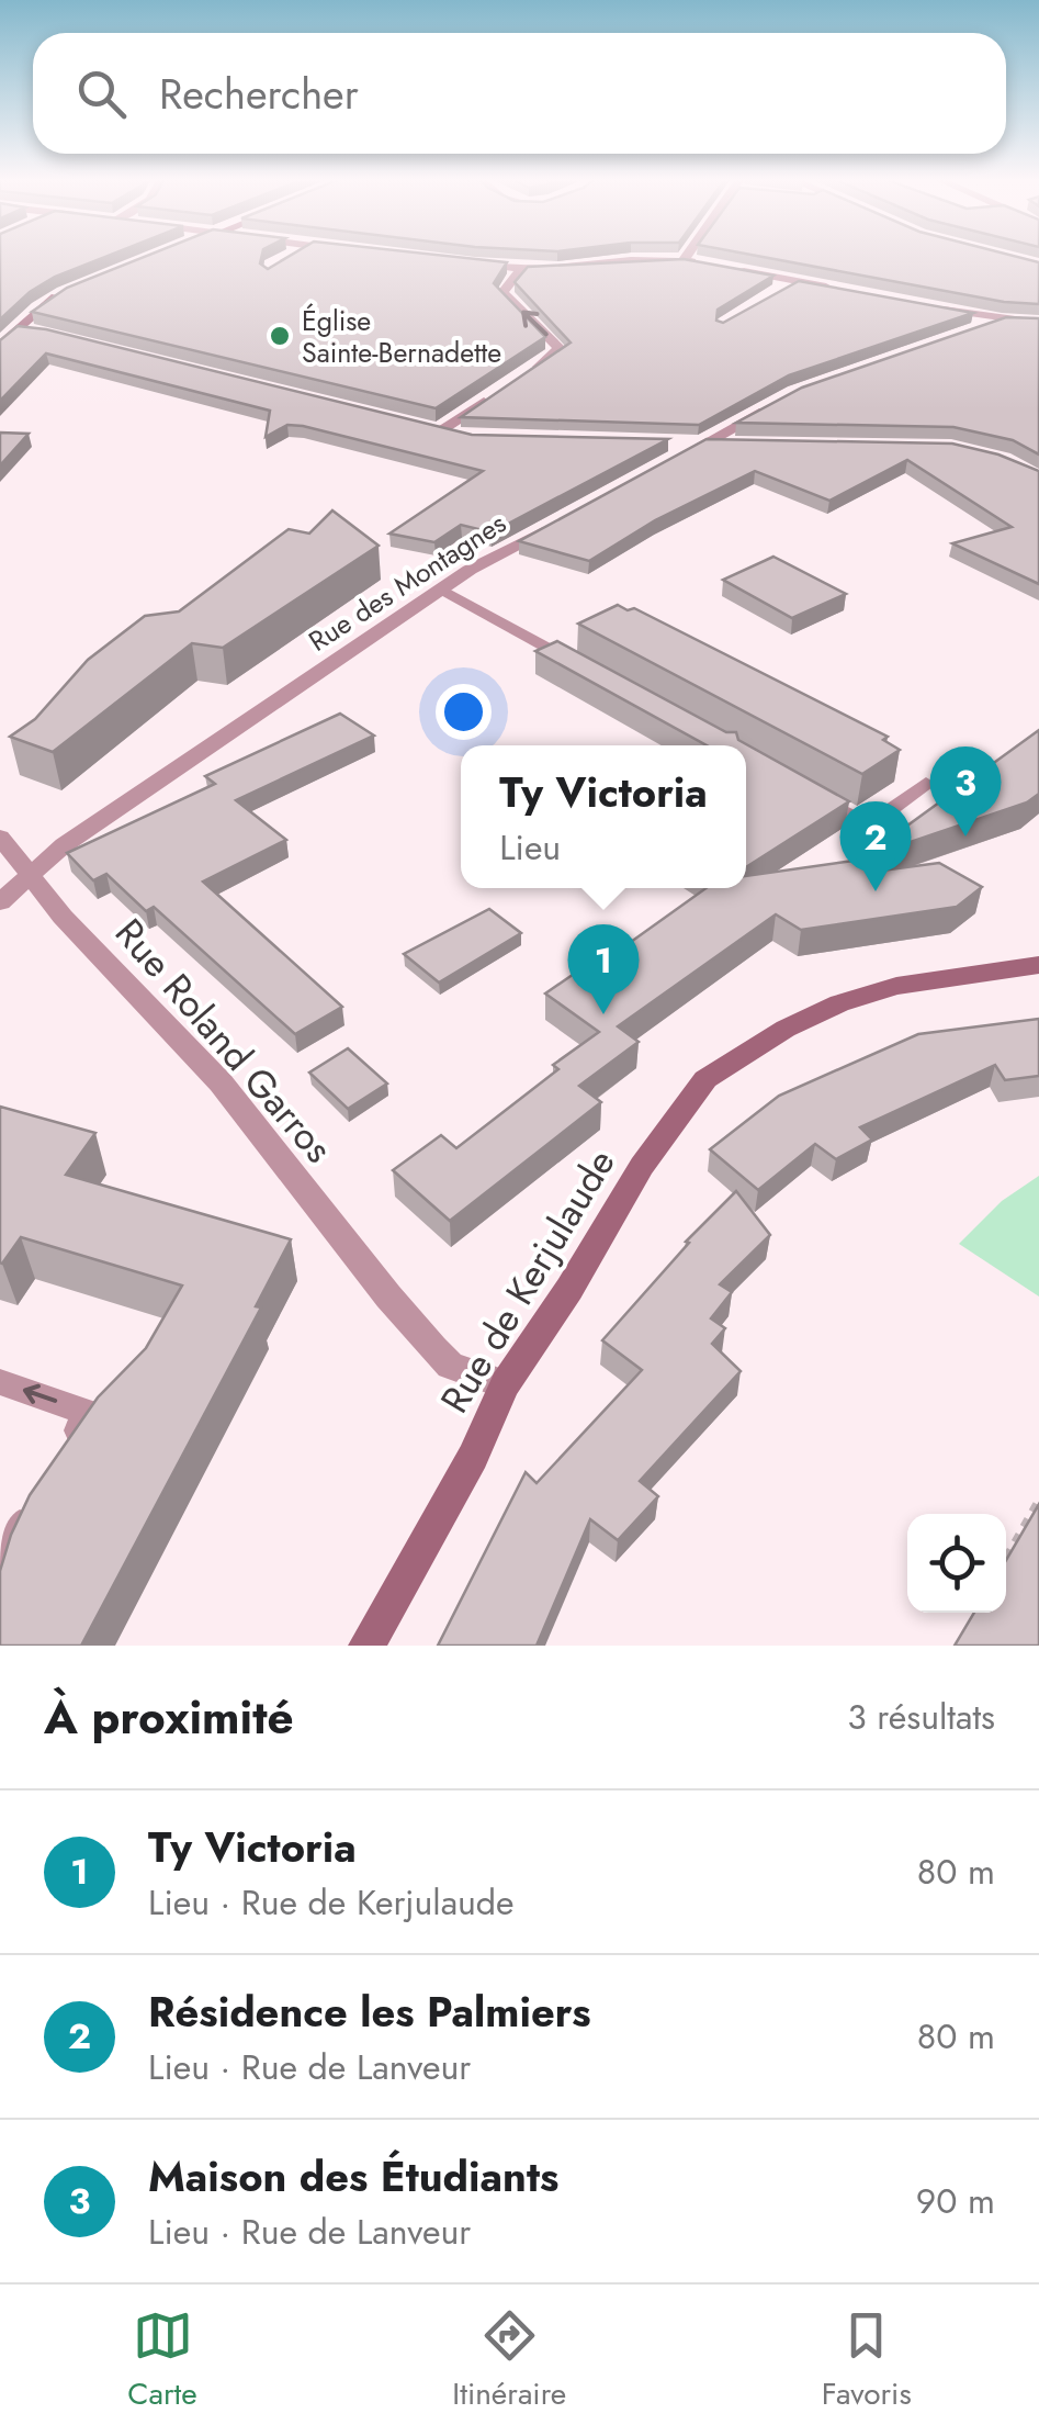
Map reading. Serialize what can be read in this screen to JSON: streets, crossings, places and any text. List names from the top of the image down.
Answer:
{
  "streets": {
    "street": ["Rue des Montagnes", "Rue Roland Garros", "Rue de Kerjulaude"]
  },
  "crossings": [
    ["Rue des Montagnes", "Rue Roland Garros"],
    ["Rue Roland Garros", "Rue de Kerjulaude"]
  ],
  "places": ["Église Sainte-Bernadette"],
  "page": {
    "search": "Rechercher",
    "popup": ["Ty Victoria", "Lieu"],
    "pins": ["3", "2", "1"],
    "heading": ["À proximité", "3 résultats"],
    "list": [
      {
        "mark": "1",
        "name": "Ty Victoria",
        "note": "Lieu · Rue de Kerjulaude",
        "value": "80 m"
      },
      {
        "mark": "2",
        "name": "Résidence les Palmiers",
        "note": "Lieu · Rue de Lanveur",
        "value": "80 m"
      },
      {
        "mark": "3",
        "name": "Maison des Étudiants",
        "note": "Lieu · Rue de Lanveur",
        "value": "90 m"
      }
    ],
    "nav": ["Carte", "Itinéraire", "Favoris"]
  }
}
